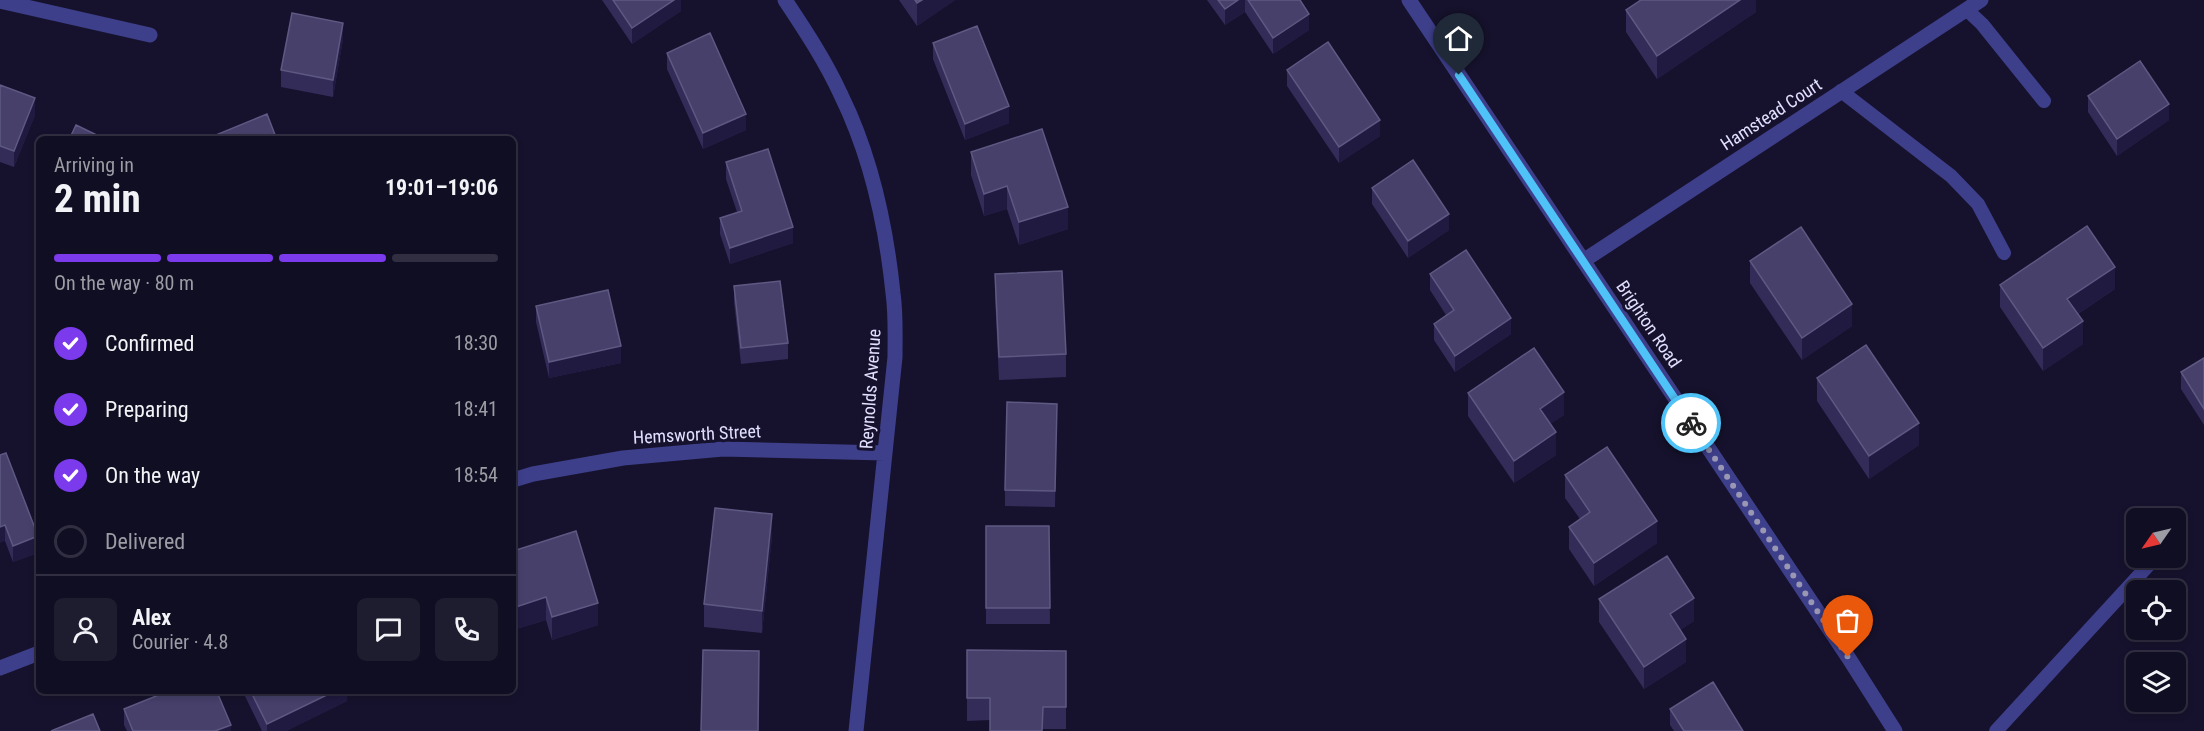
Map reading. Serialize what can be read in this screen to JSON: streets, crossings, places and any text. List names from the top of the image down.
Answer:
{
  "streets": {
    "street": [
      "Hamstead Court",
      "Brighton Road",
      "Reynolds Avenue",
      "Hemsworth Street"
    ]
  },
  "crossings": [
    ["Hamstead Court", "Brighton Road"],
    ["Reynolds Avenue", "Hemsworth Street"]
  ],
  "north": "bottom left",
  "page": {
    "heading": ["2 min", "Arriving in", "19:01–19:06"],
    "panel": ["Alex", "Courier · 4.8"],
    "bar": "On the way · 80 m",
    "list": [
      ["Confirmed", "18:30"],
      ["Preparing", "18:41"],
      ["On the way", "18:54"],
      "Delivered"
    ]
  }
}
